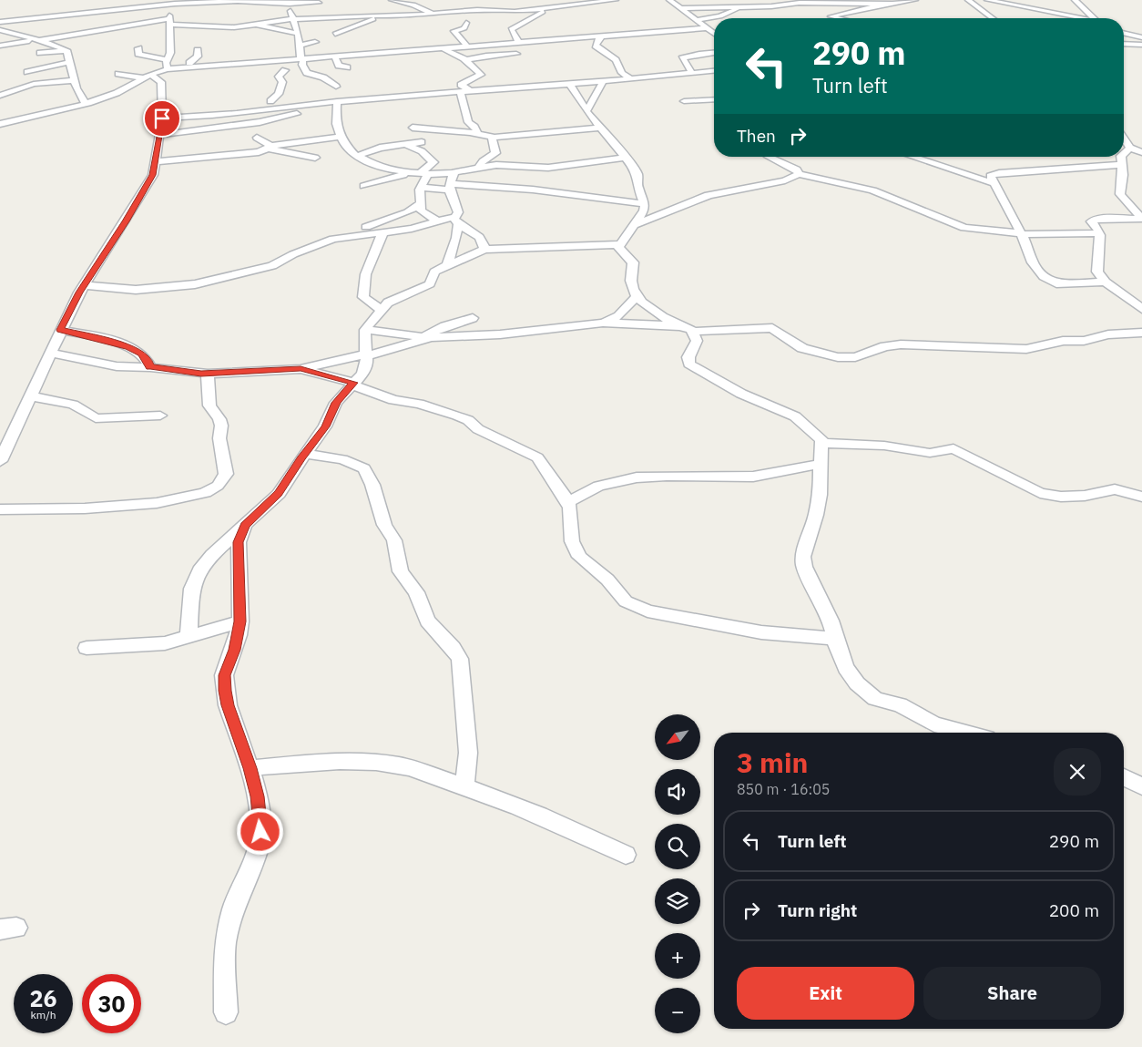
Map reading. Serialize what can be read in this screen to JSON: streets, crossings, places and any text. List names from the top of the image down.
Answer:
{
  "north": "bottom left",
  "page": {
    "turn": ["290 m", "Turn left"],
    "then": "Then",
    "map_buttons": ["+", "−"],
    "heading": ["3 min", "850 m · 16:05"],
    "list": [
      {
        "name": "Turn left",
        "value": "290 m"
      },
      {
        "name": "Turn right",
        "value": "200 m"
      }
    ],
    "buttons": ["Exit", "Share"],
    "speed": "26 km/h",
    "limit": "30"
  }
}
